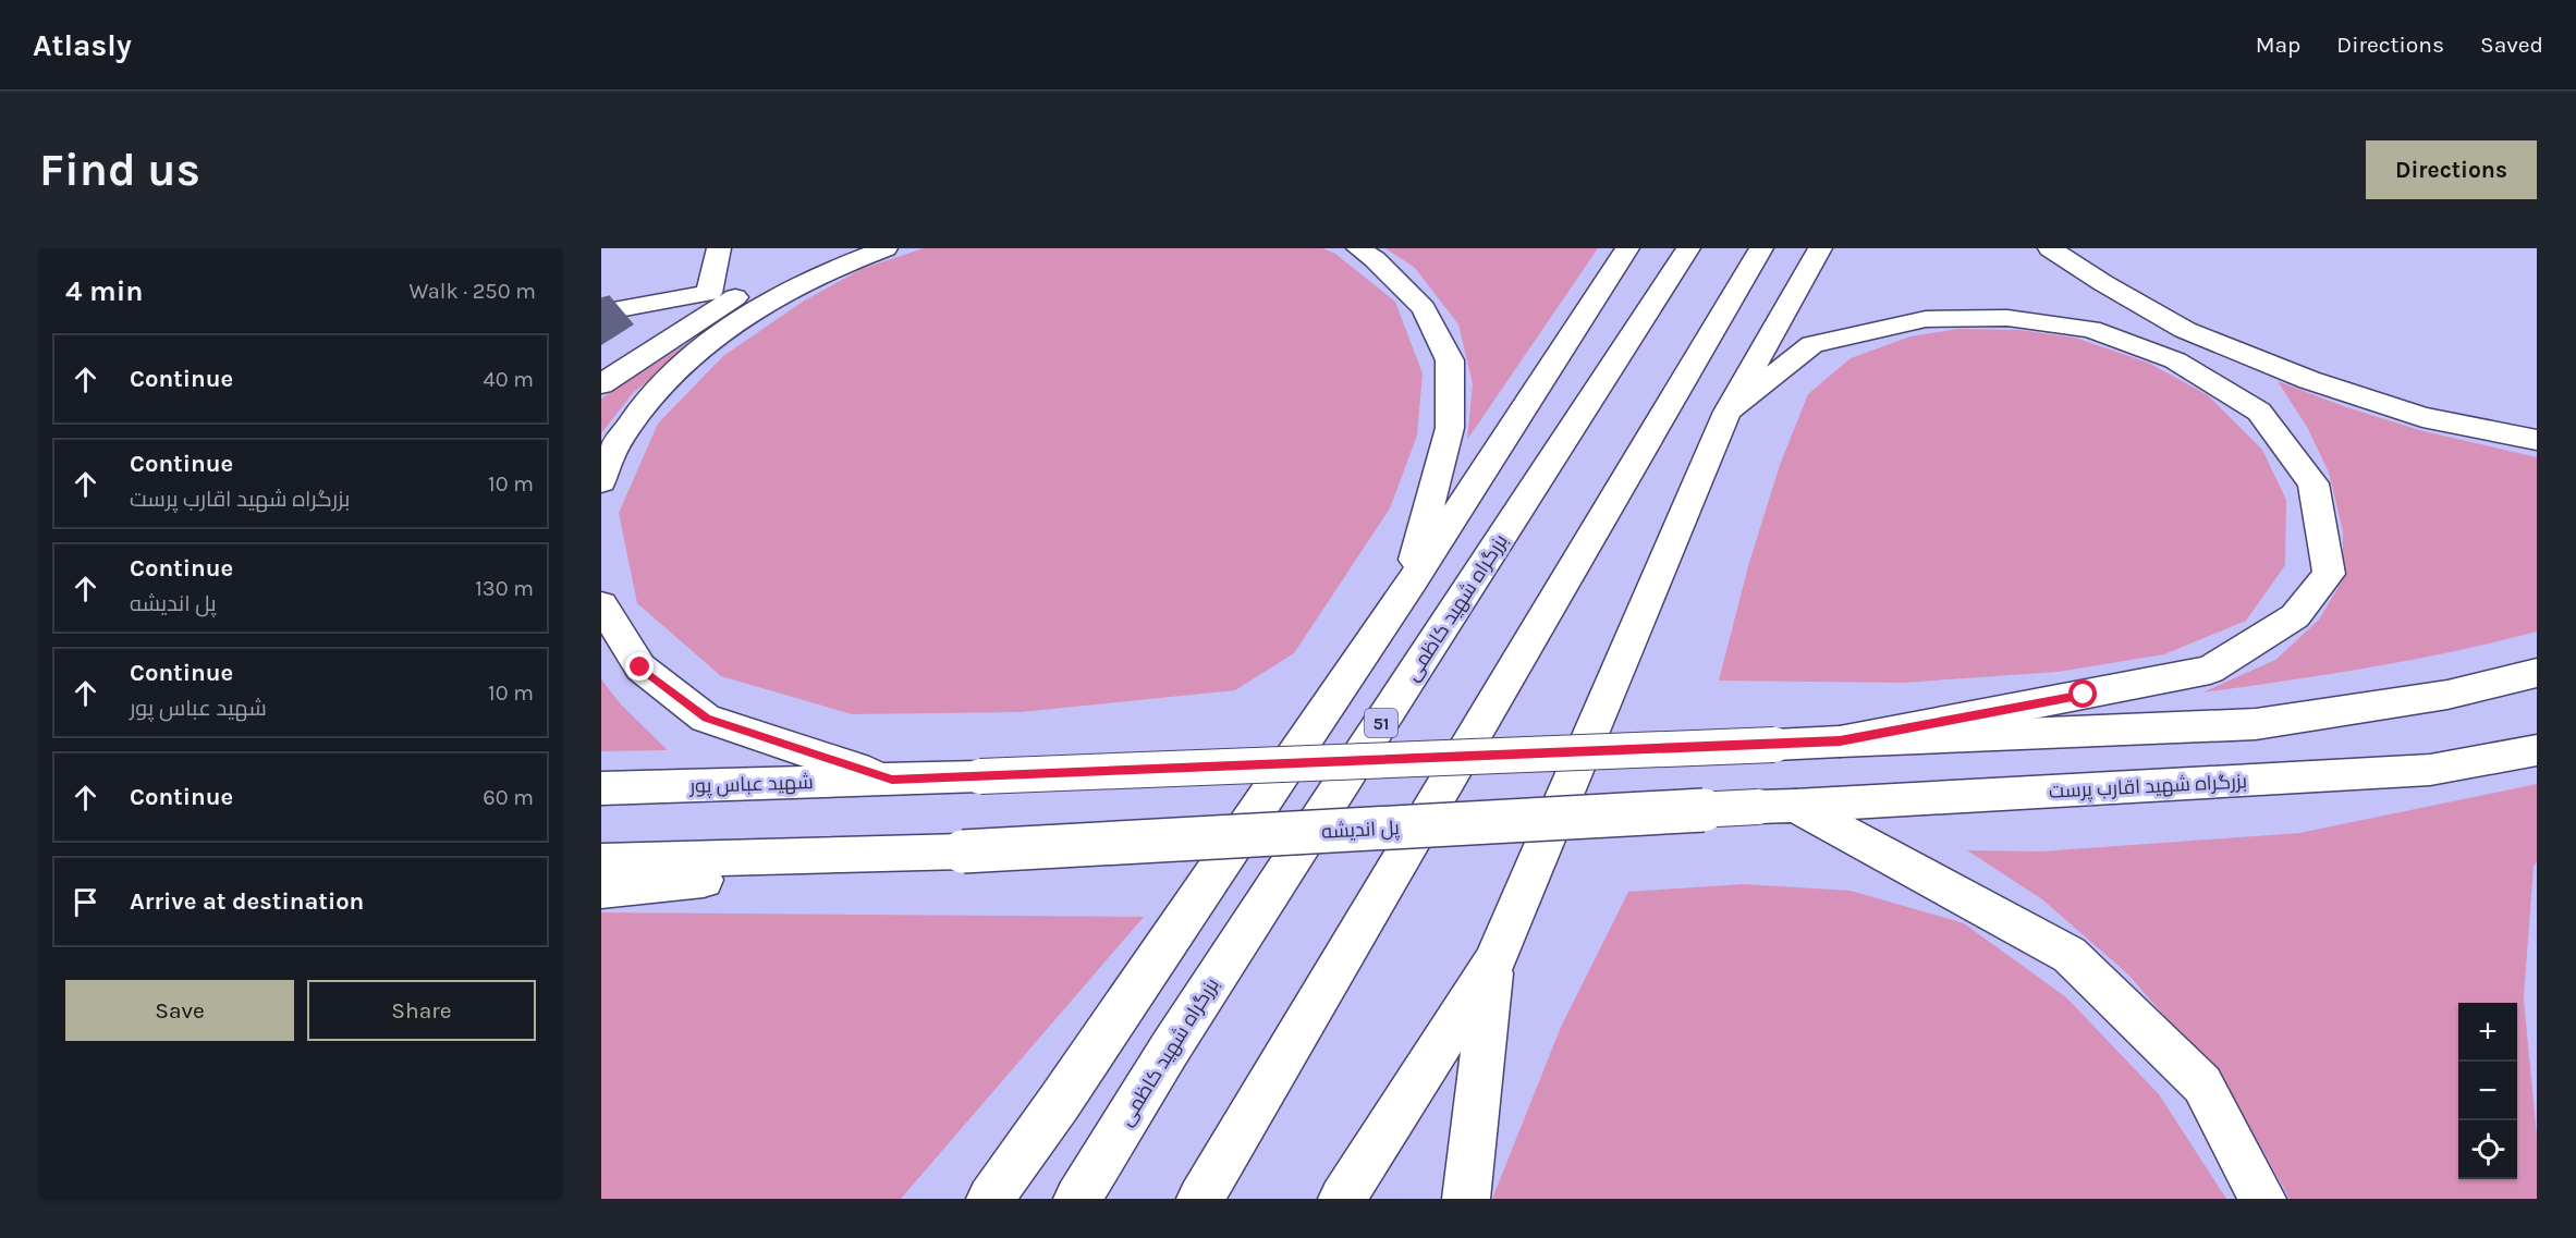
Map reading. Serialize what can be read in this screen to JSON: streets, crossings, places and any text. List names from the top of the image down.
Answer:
{
  "streets": {
    "main road": [
      "بزرگراه شهید کاظمی",
      "51",
      "شهید عباس پور",
      "بزرگراه شهید اقارب پرست",
      "پل اندیشه"
    ]
  },
  "crossings": [
    ["بزرگراه شهید اقارب پرست", "پل اندیشه"]
  ],
  "page": {
    "header": "Atlasly",
    "nav": ["Map", "Directions", "Saved"],
    "buttons": [
      "Directions",
      ["Save", "Share"]
    ],
    "title": "Find us",
    "heading": ["4 min", "Walk · 250 m"],
    "list": [
      ["Continue", "40 m"],
      ["Continue", "بزرگراه شهید اقارب پرست", "10 m"],
      ["Continue", "پل اندیشه", "130 m"],
      ["Continue", "شهید عباس پور", "10 m"],
      ["Continue", "60 m"],
      "Arrive at destination"
    ],
    "map_buttons": ["+", "−"]
  }
}
